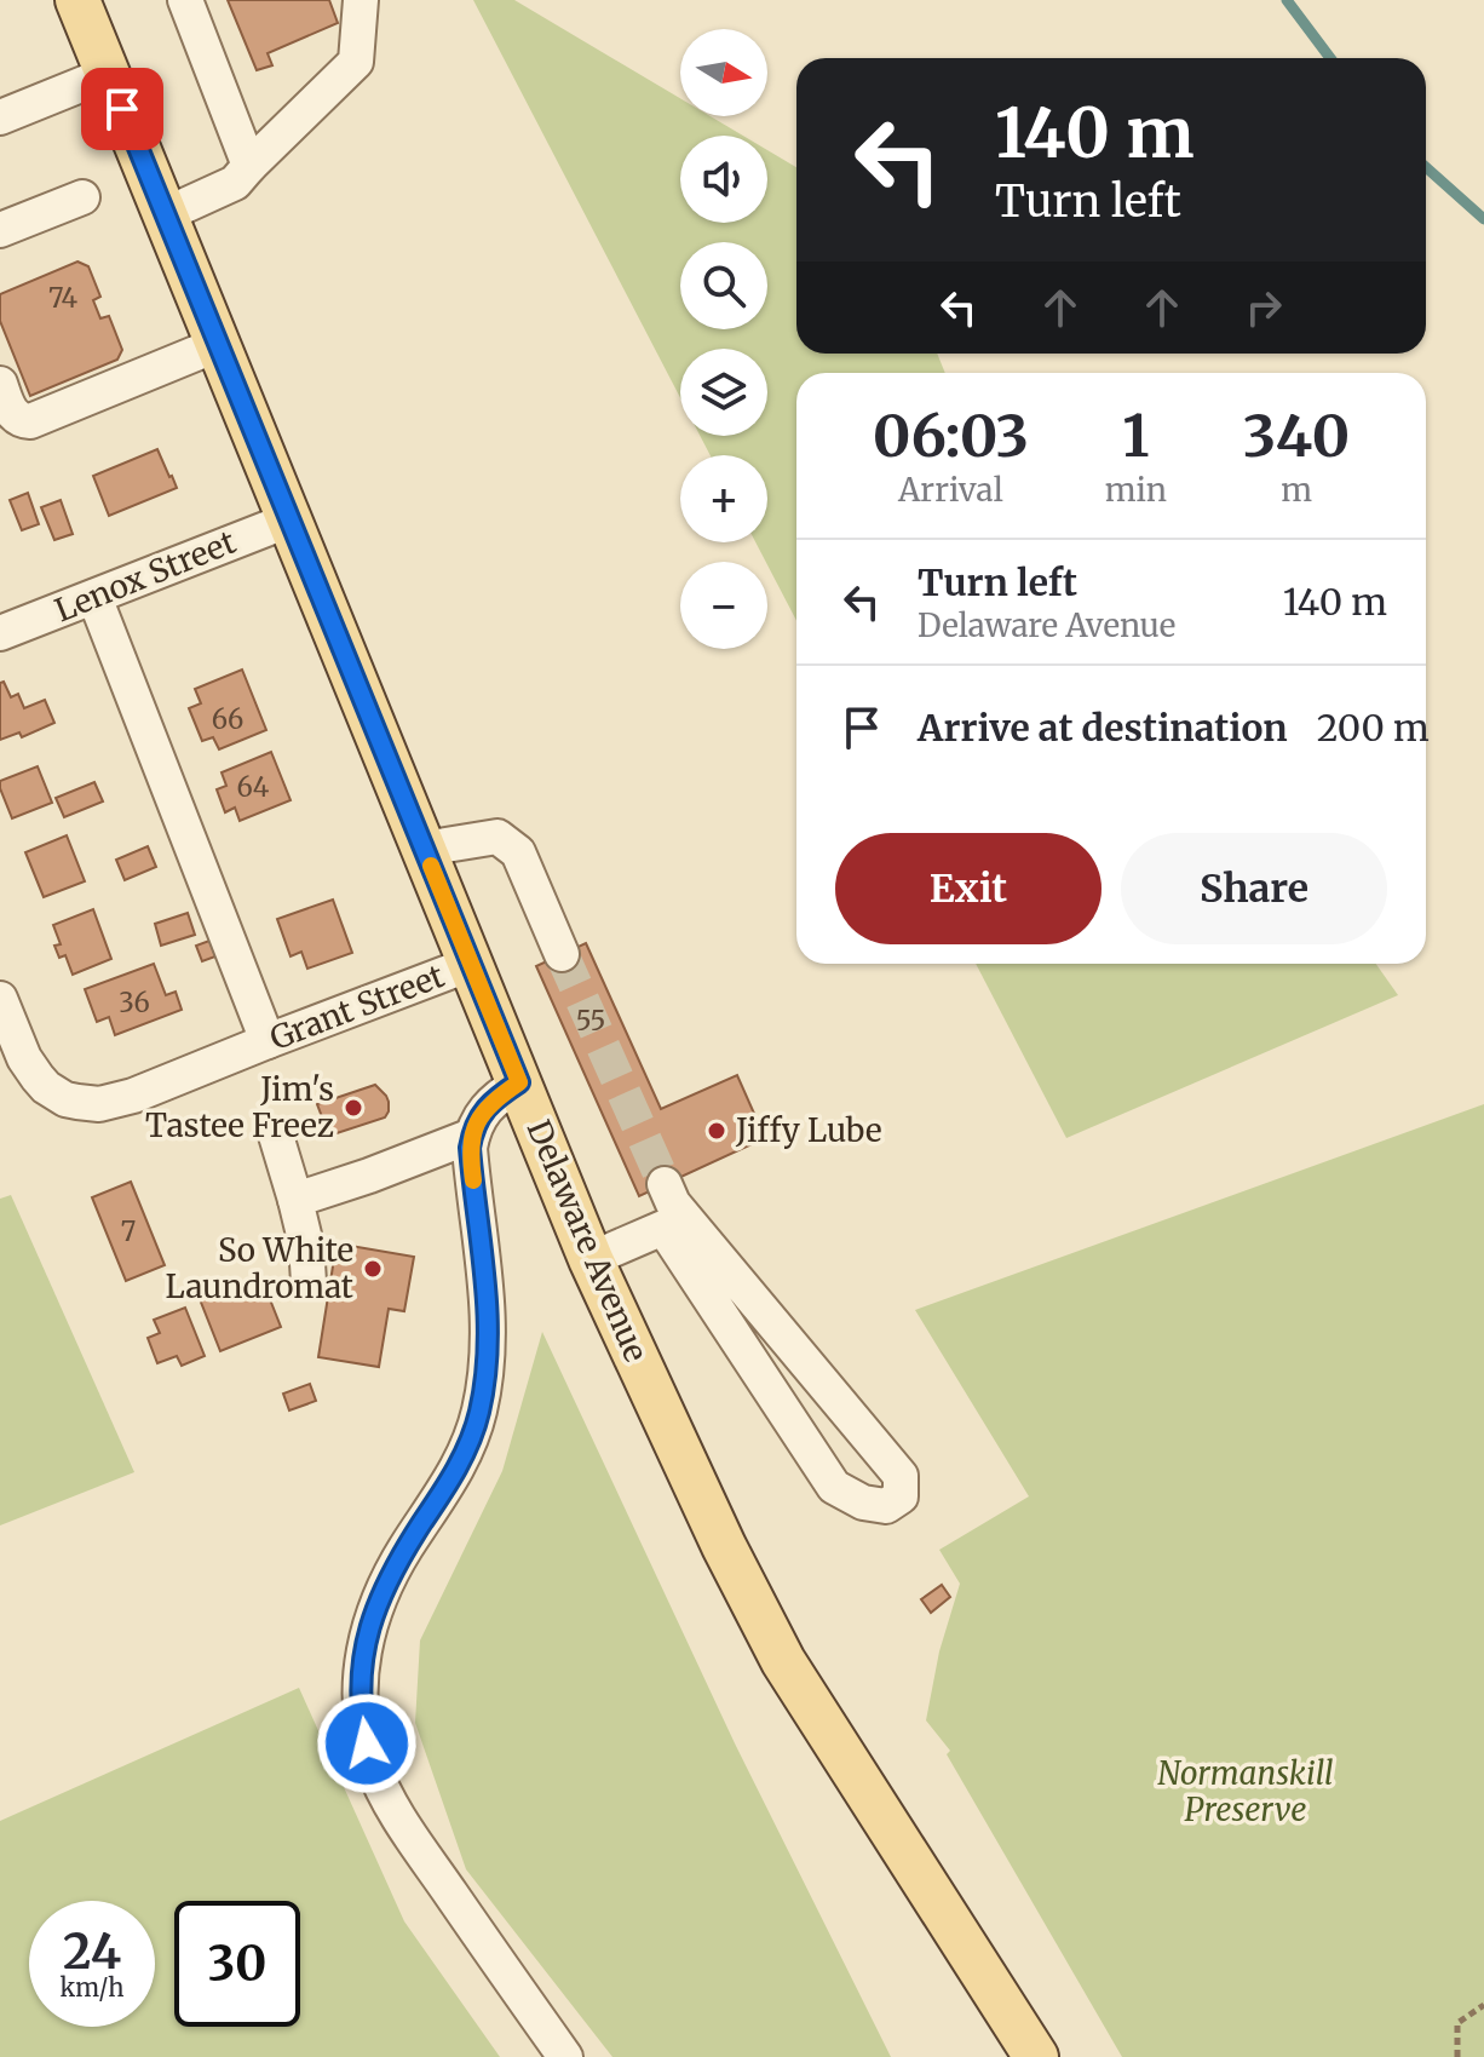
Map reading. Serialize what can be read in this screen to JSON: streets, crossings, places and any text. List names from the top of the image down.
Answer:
{
  "streets": {
    "main road": ["Delaware Avenue"],
    "street": ["Lenox Street", "Grant Street"]
  },
  "crossings": [
    ["Lenox Street", "Delaware Avenue"],
    ["Grant Street", "Delaware Avenue"]
  ],
  "parks": ["Normanskill Preserve"],
  "places": ["Jim's Tastee Freez", "Jiffy Lube", "So White Laundromat"],
  "house_numbers": [
    "74",
    "66",
    "64",
    "36",
    "55",
    "7"
  ],
  "north": "right",
  "page": {
    "map_buttons": ["+", "−"],
    "turn": ["140 m", "Turn left"],
    "eta": [
      "06:03",
      "Arrival",
      "1",
      "min",
      "340",
      "m"
    ],
    "list": [
      {
        "name": "Turn left",
        "note": "Delaware Avenue",
        "value": "140 m"
      },
      {
        "name": "Arrive at destination",
        "value": "200 m"
      }
    ],
    "buttons": ["Exit", "Share"],
    "speed": "24 km/h",
    "limit": "30"
  }
}
